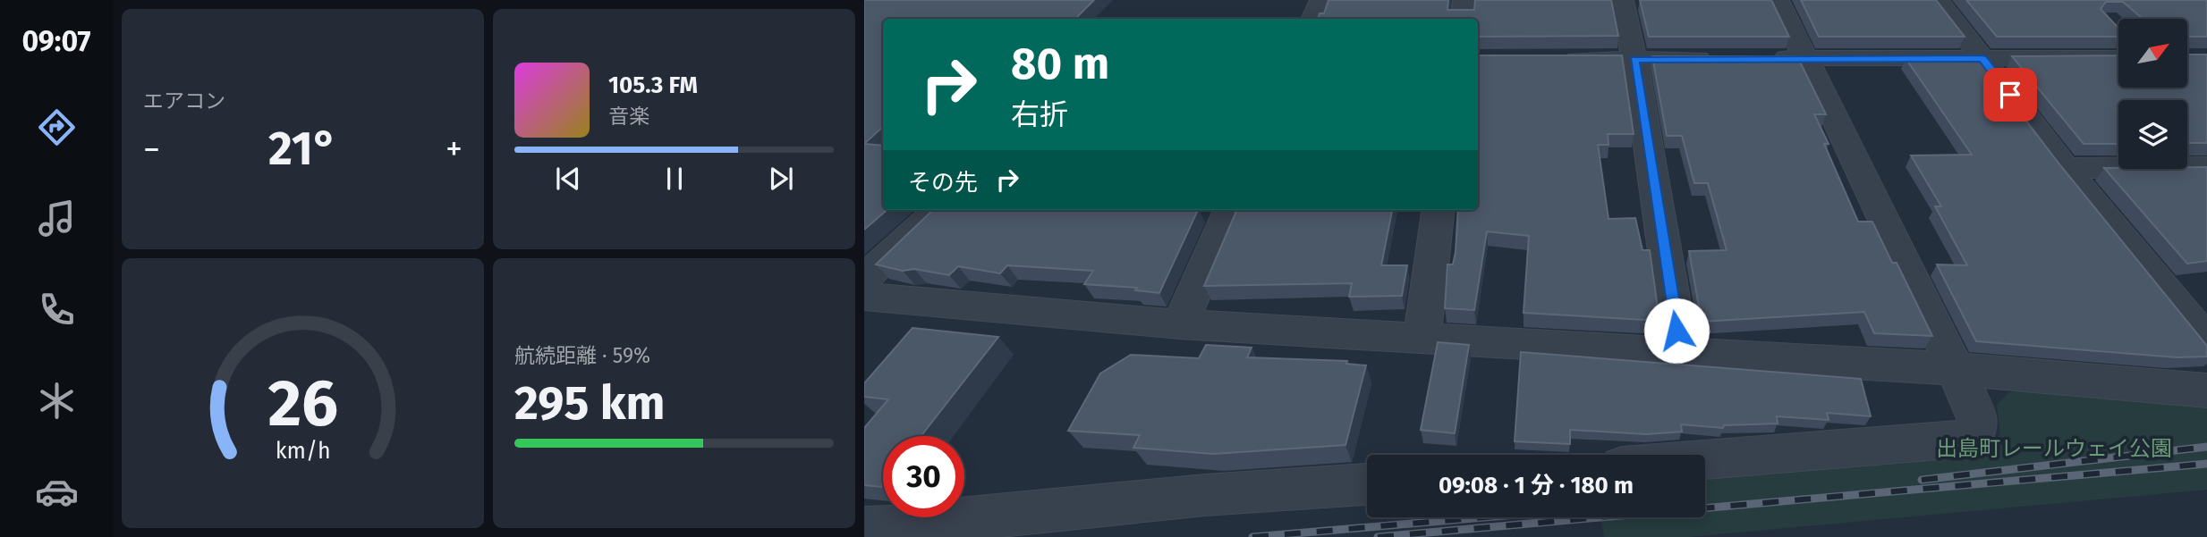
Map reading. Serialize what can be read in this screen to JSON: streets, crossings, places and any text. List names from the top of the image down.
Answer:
{
  "parks": ["出島町レールウェイ公園"],
  "north": "top right",
  "page": {
    "tabs": "09:07",
    "tile": [
      "エアコン",
      ["航続距離 · 59%", "295 km"]
    ],
    "turn": ["80 m", "右折"],
    "song": ["105.3 FM", "音楽"],
    "heat": ["−", "21°", "+"],
    "then": "その先",
    "limit": "30",
    "trip": "09:08 · 1 分 · 180 m",
    "gauge": ["26", "km/h"]
  }
}
